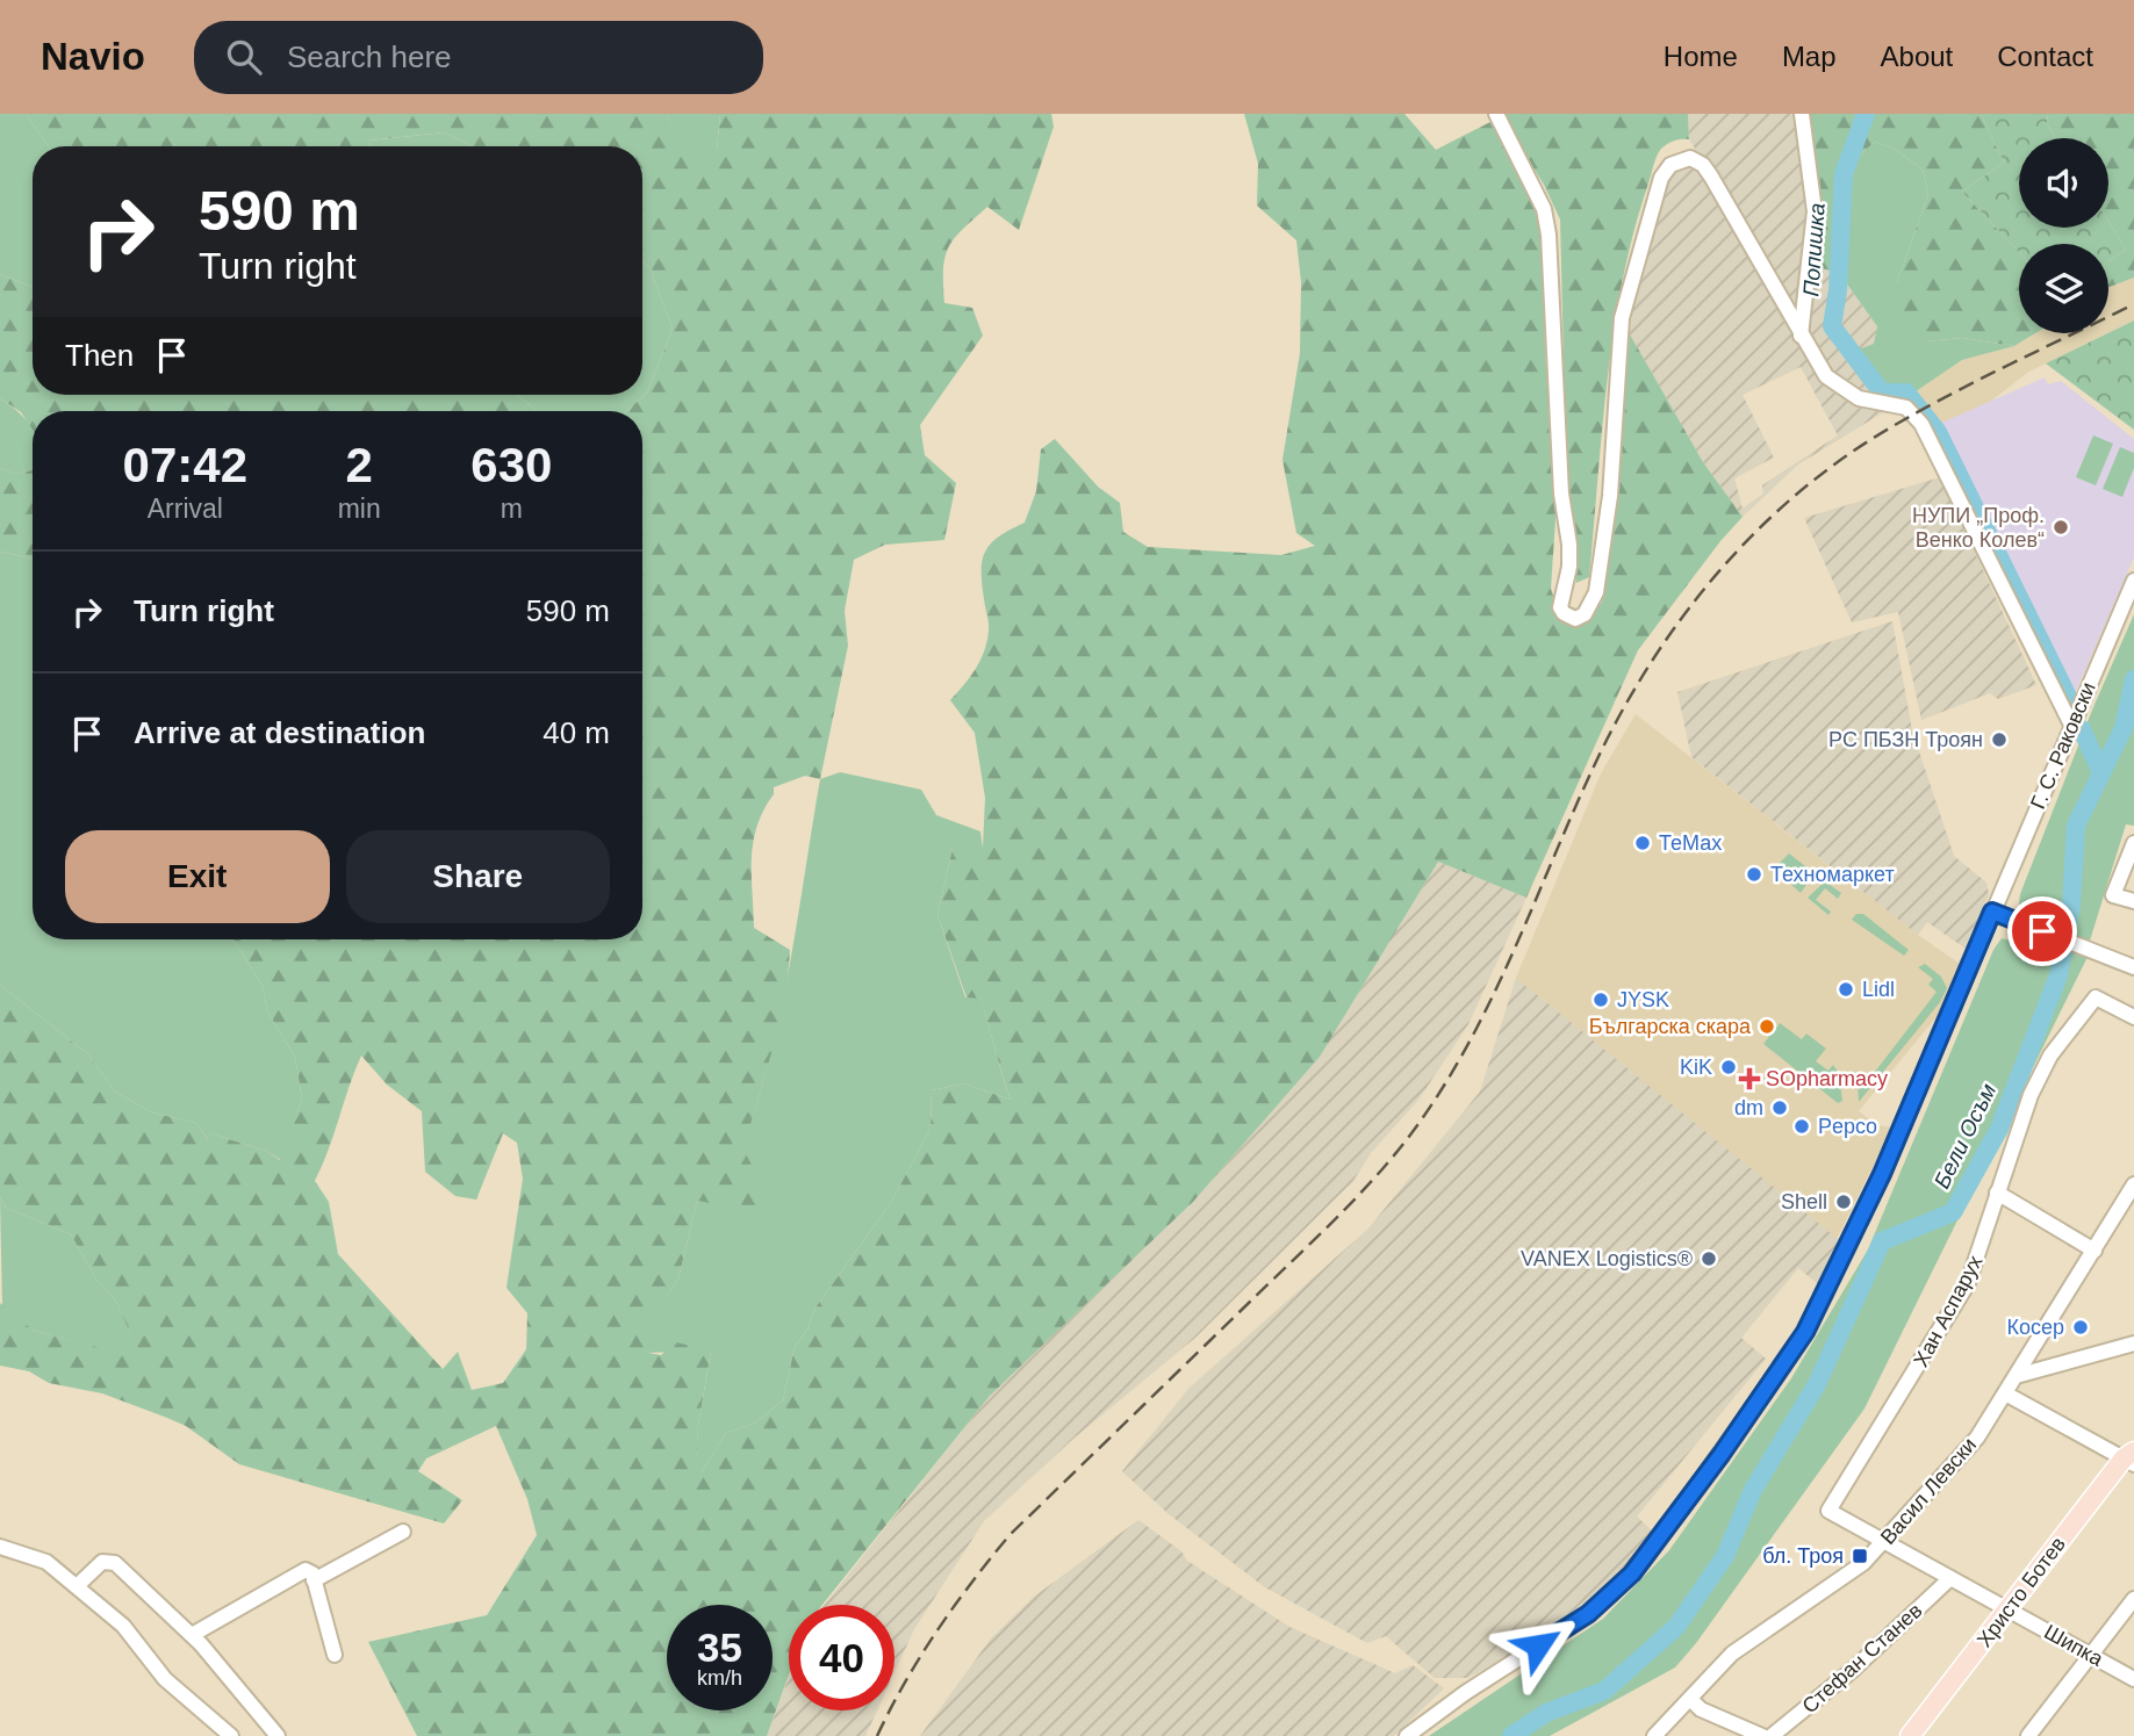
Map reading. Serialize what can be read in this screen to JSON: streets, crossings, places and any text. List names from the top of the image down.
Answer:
{
  "streets": {
    "main road": ["Христо Ботев"],
    "street": [
      "Г. С. Раковски",
      "Хан Аспарух",
      "Васил Левски",
      "Шипка",
      "Стефан Станев"
    ]
  },
  "crossings": [
    ["Хан Аспарух", "Васил Левски"],
    ["Хан Аспарух", "Шипка"],
    ["Васил Левски", "Шипка"],
    ["Христо Ботев", "Шипка"],
    ["Шипка", "Стефан Станев"]
  ],
  "water": ["Попишка", "Бели Осъм"],
  "places": {
    "other": [
      "НУПИ „Проф. Венко Колев“",
      "РС ПБЗН Троян",
      "ТеМах",
      "Техномаркет",
      "Lidl",
      "JYSK",
      "Българска скара",
      "KiK",
      "dm",
      "Pepco",
      "Shell",
      "VANEX Logistics®",
      "Косер"
    ],
    "health": ["SOpharmacy"],
    "transit": ["бл. Троя"]
  },
  "page": {
    "header": "Navio",
    "search": "Search here",
    "nav": [
      "Home",
      "Map",
      "About",
      "Contact"
    ],
    "turn": ["590 m", "Turn right"],
    "then": "Then",
    "eta": [
      "07:42",
      "Arrival",
      "2",
      "min",
      "630",
      "m"
    ],
    "list": [
      {
        "name": "Turn right",
        "value": "590 m"
      },
      {
        "name": "Arrive at destination",
        "value": "40 m"
      }
    ],
    "buttons": ["Exit", "Share"],
    "speed": "35 km/h",
    "limit": "40"
  }
}
